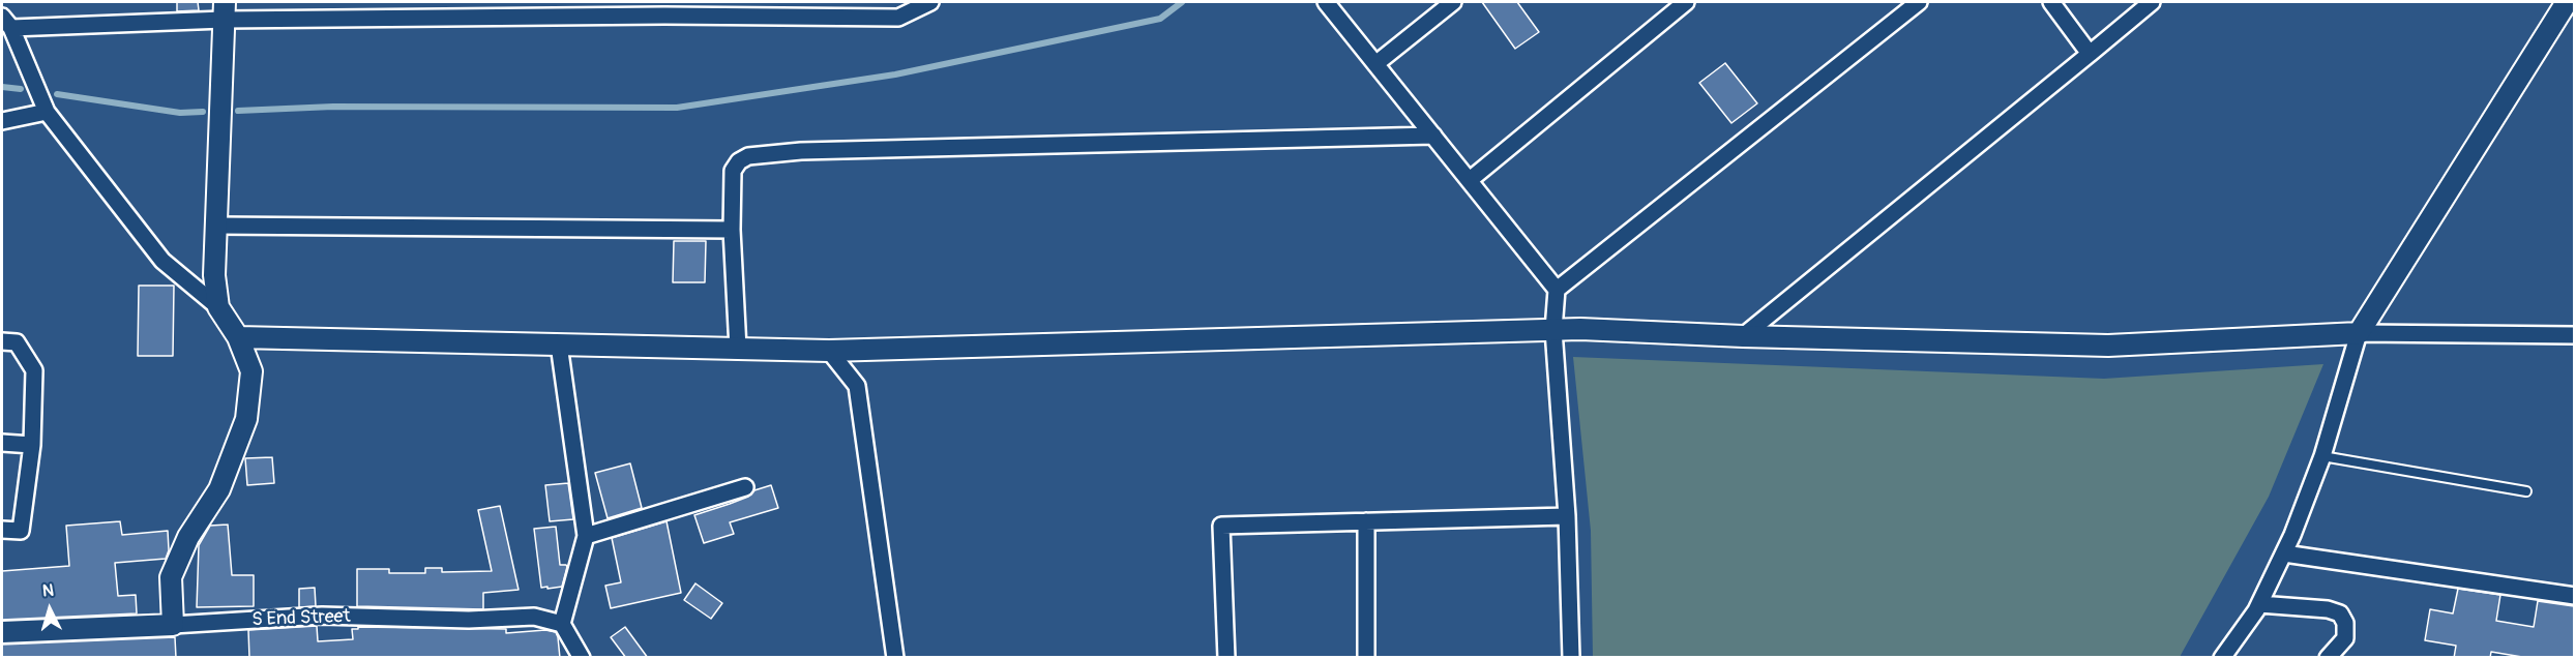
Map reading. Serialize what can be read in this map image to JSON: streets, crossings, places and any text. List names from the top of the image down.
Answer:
{
  "streets": {
    "street": ["S End Street"]
  },
  "north": "top"
}
